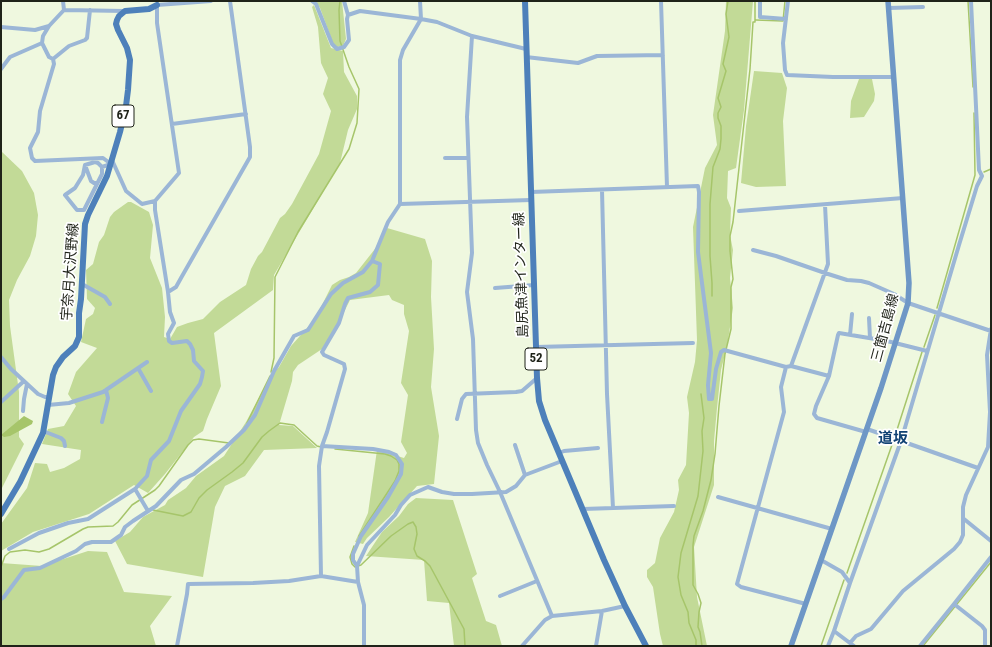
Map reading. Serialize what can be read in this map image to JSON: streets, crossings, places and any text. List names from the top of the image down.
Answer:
{
  "streets": {
    "main road": [
      "67",
      "宇奈月大沢野線",
      "島尻魚津インター線",
      "三箇吉島線",
      "52"
    ]
  },
  "districts": ["道坂"]
}
